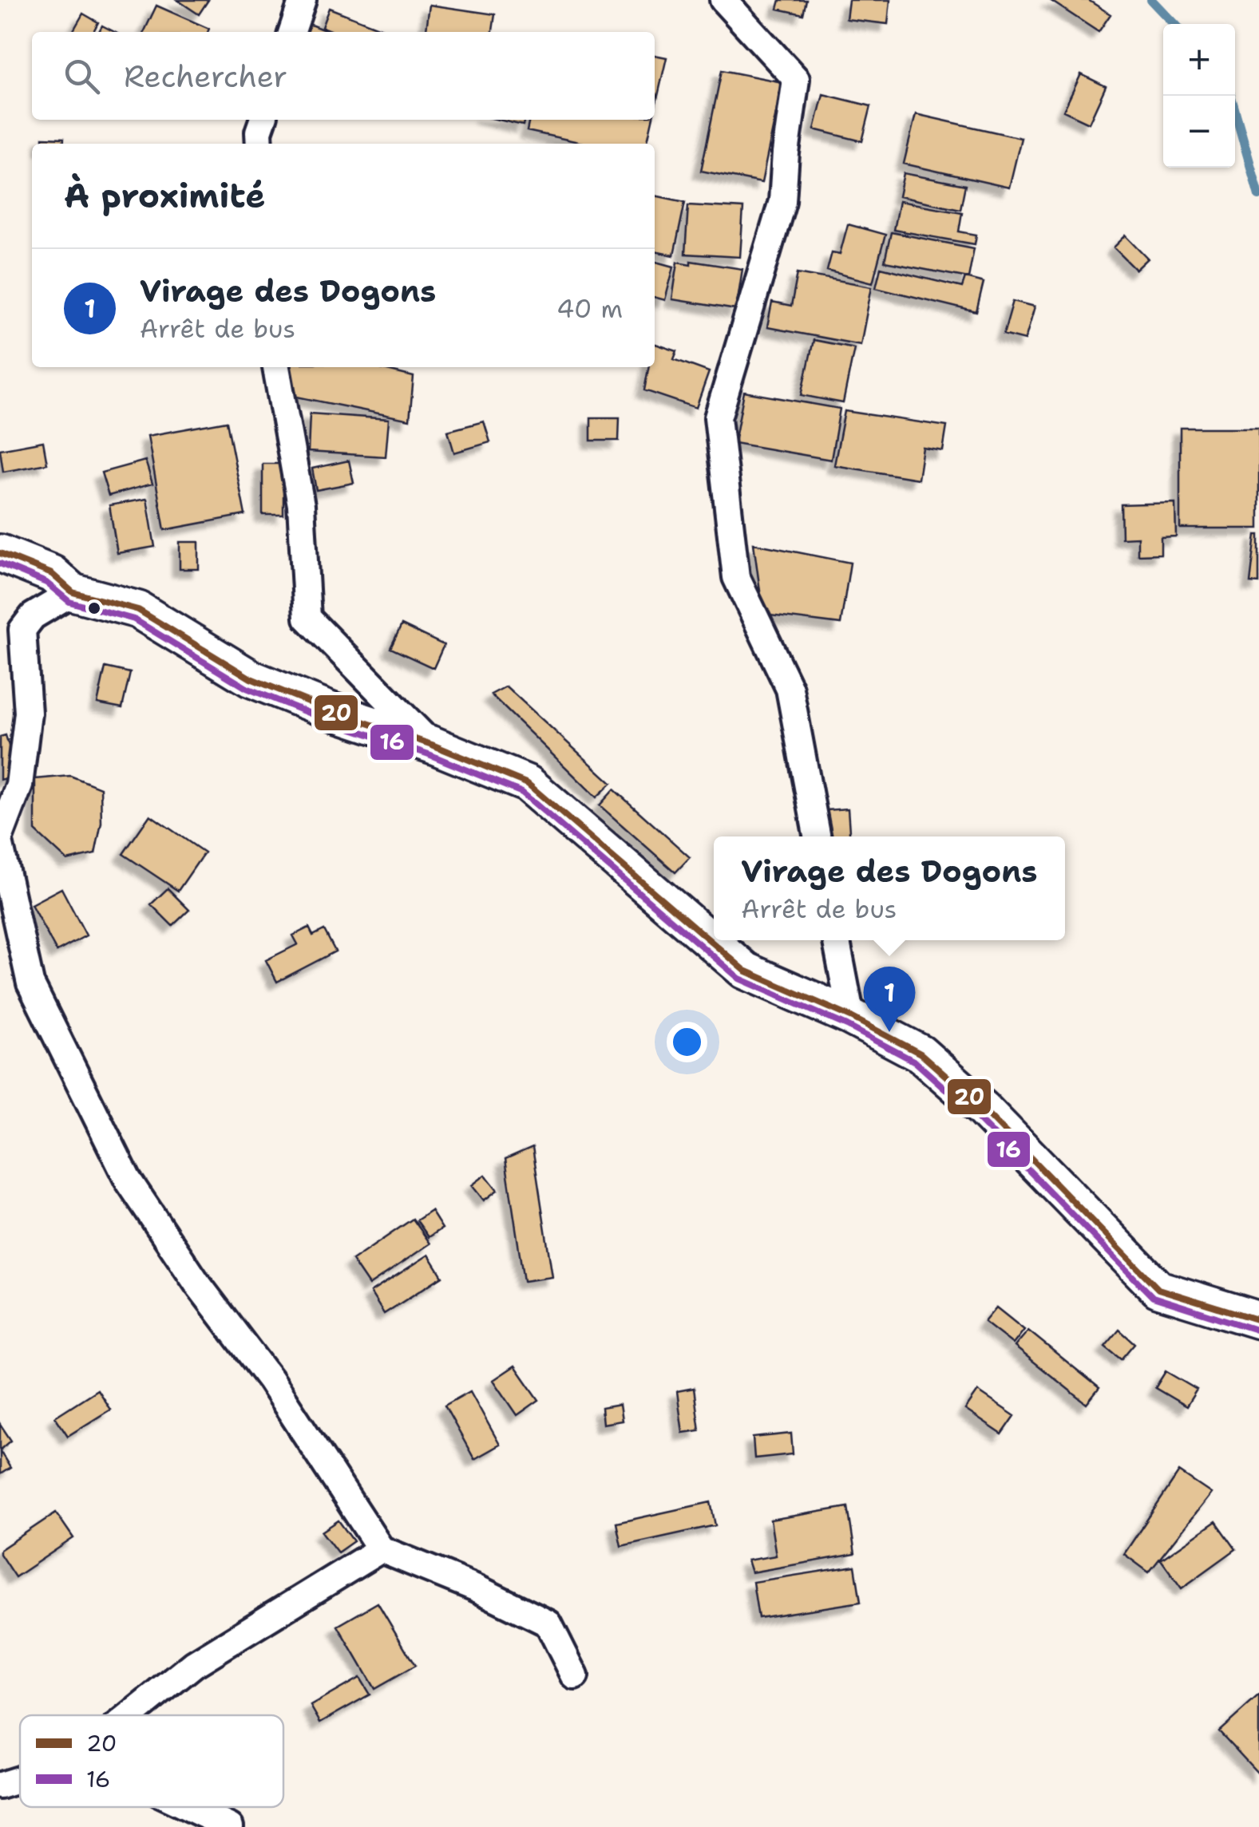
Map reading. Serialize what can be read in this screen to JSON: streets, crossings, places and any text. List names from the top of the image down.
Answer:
{
  "lines": ["transit line 20", "transit line 16"],
  "legend": ["20", "16"],
  "page": {
    "map_buttons": ["+", "−"],
    "search": "Rechercher",
    "heading": "À proximité",
    "list": [
      {
        "mark": "1",
        "name": "Virage des Dogons",
        "note": "Arrêt de bus",
        "value": "40 m"
      }
    ],
    "popup": ["Virage des Dogons", "Arrêt de bus"],
    "pins": "1"
  }
}
